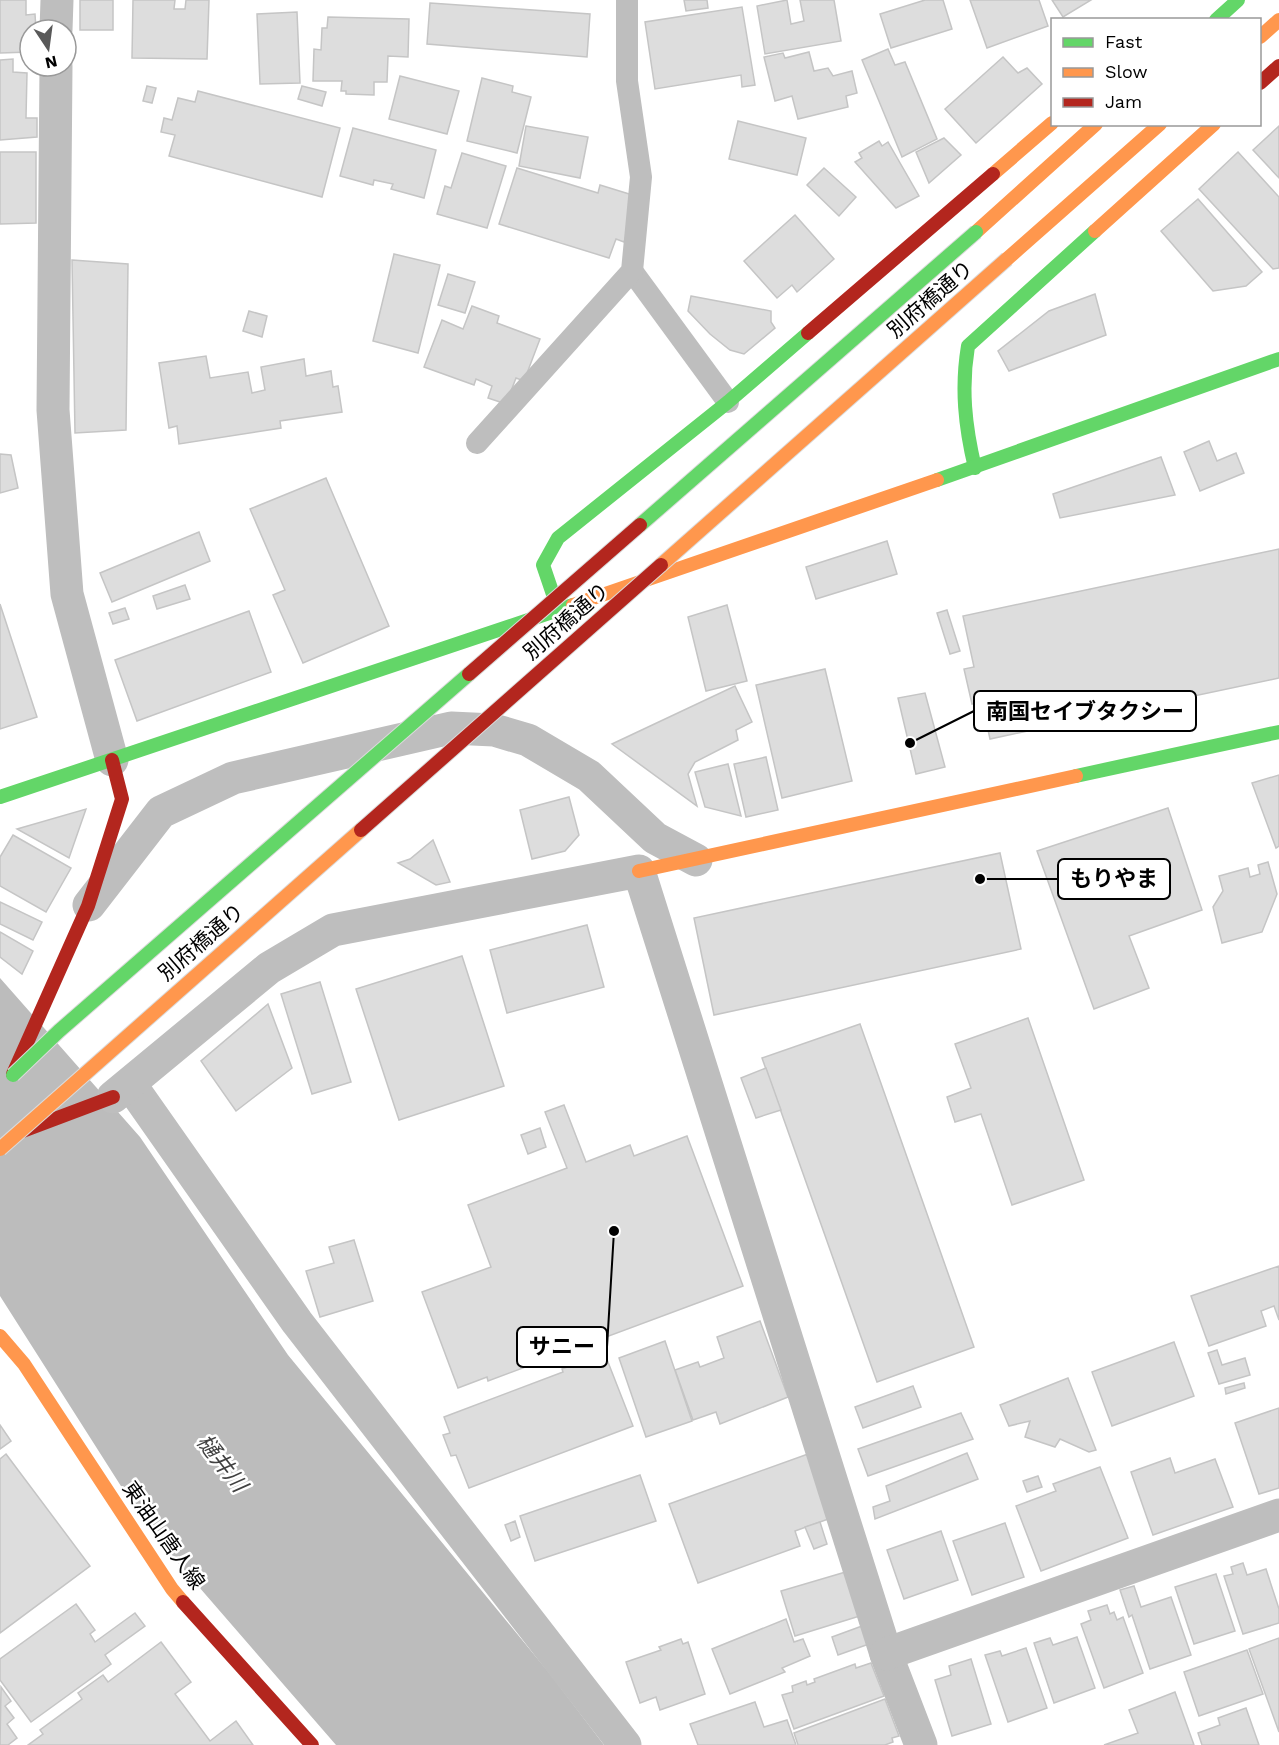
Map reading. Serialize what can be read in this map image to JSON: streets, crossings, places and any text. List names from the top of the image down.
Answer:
{
  "streets": {
    "main road": ["別府橋通り", "東油山唐人線"]
  },
  "water": ["樋井川"],
  "places": ["南国セイブタクシー", "もりやま", "サニー"],
  "legend": ["Fast", "Slow", "Jam"],
  "north": "bottom"
}
